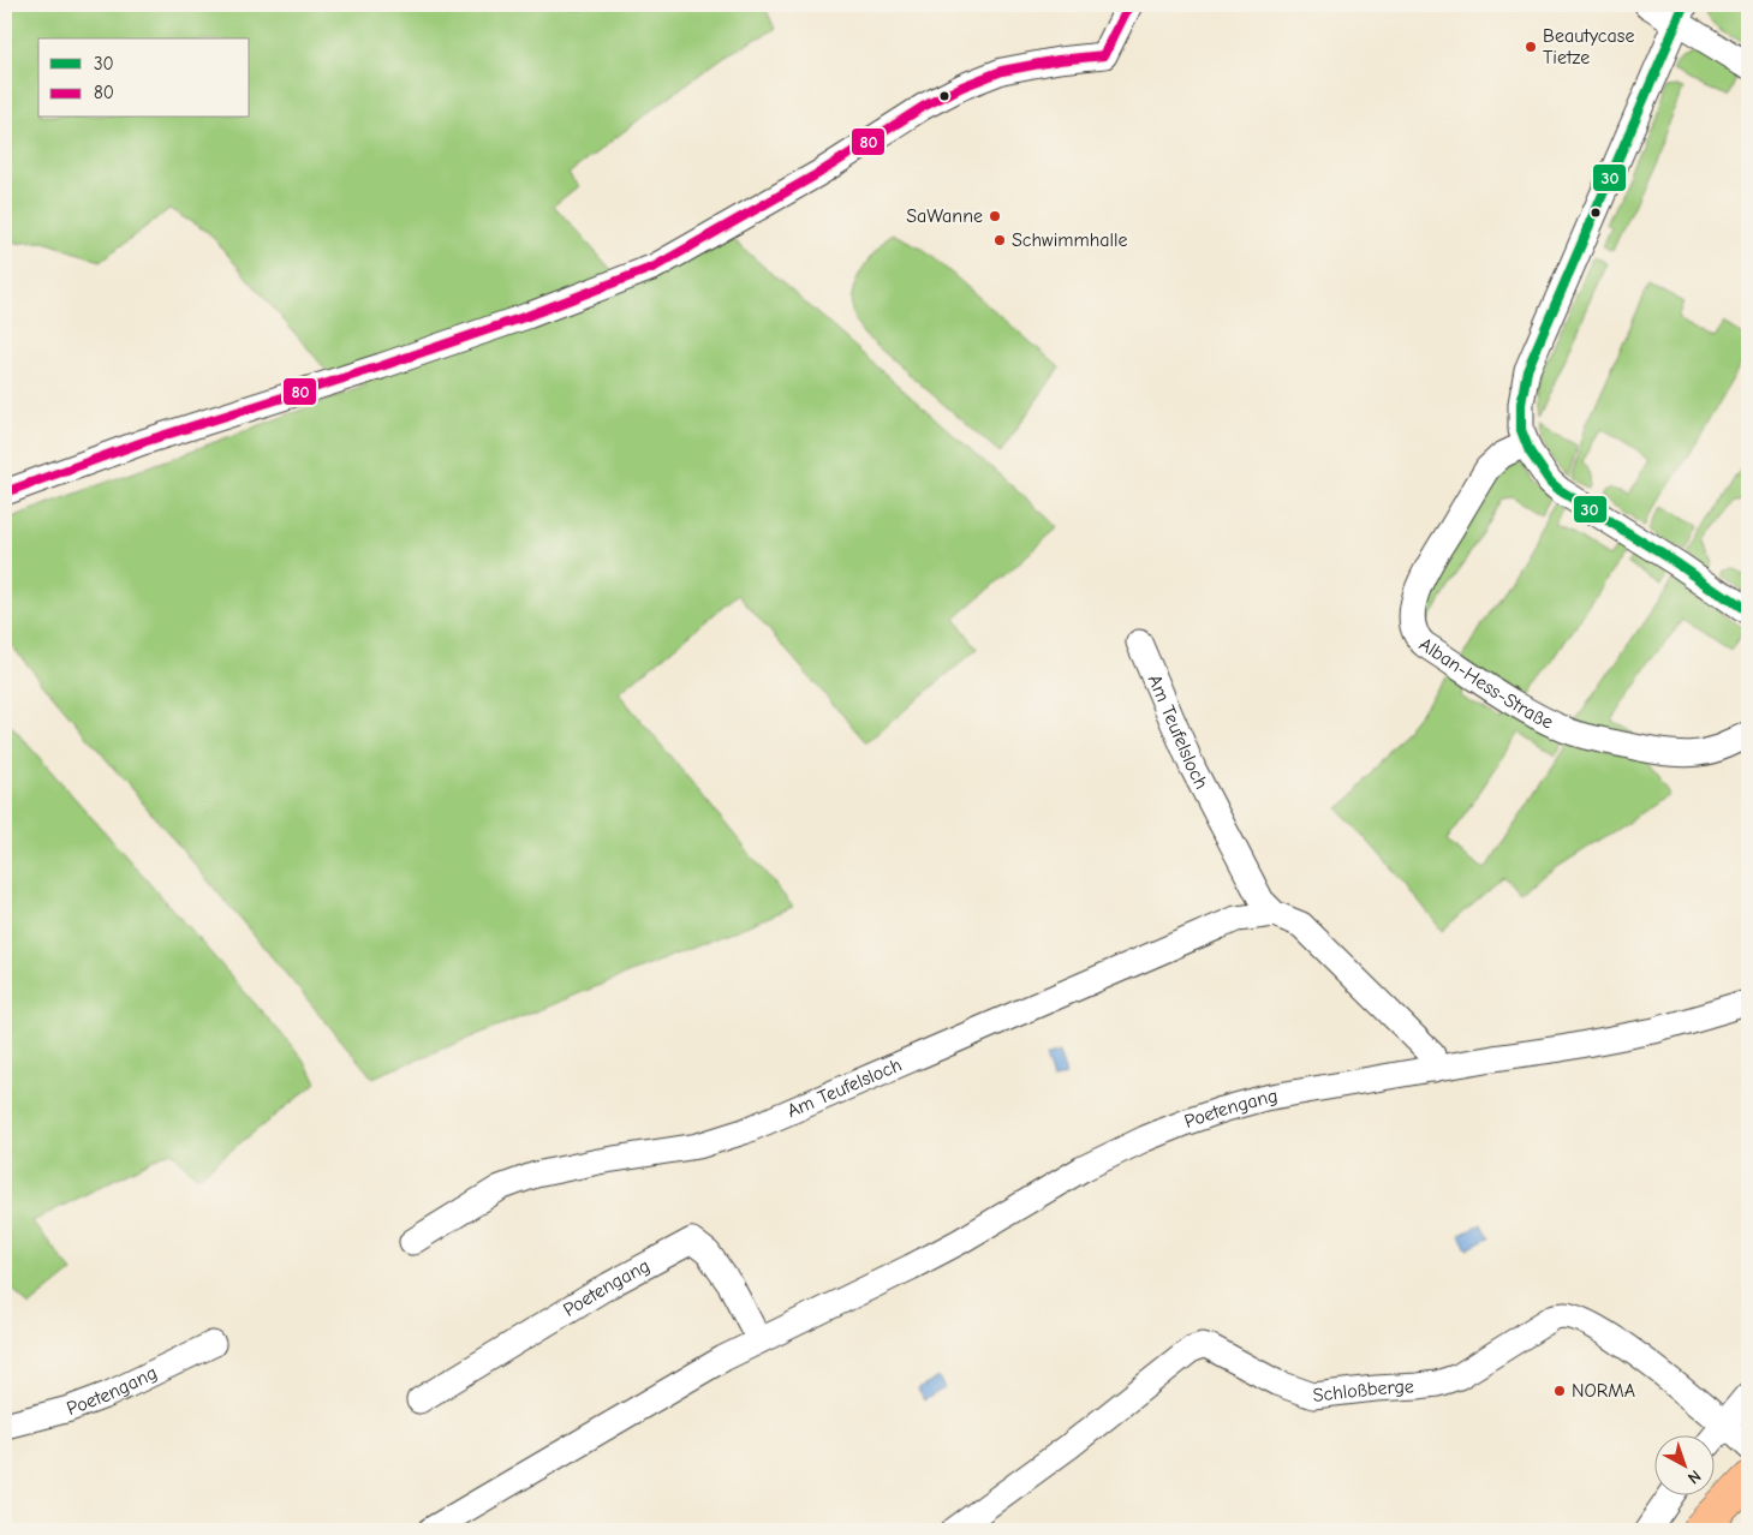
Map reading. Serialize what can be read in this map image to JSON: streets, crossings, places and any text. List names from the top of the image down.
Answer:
{
  "streets": {
    "street": [
      "Alban-Hess-Straße",
      "Am Teufelsloch",
      "Poetengang",
      "Schloßberge"
    ]
  },
  "crossings": [
    ["Am Teufelsloch", "Poetengang"]
  ],
  "places": [
    "Beautycase Tietze",
    "SaWanne",
    "Schwimmhalle",
    "NORMA"
  ],
  "lines": ["transit line 30", "transit line 80"],
  "legend": ["30", "80"],
  "north": "bottom right"
}
